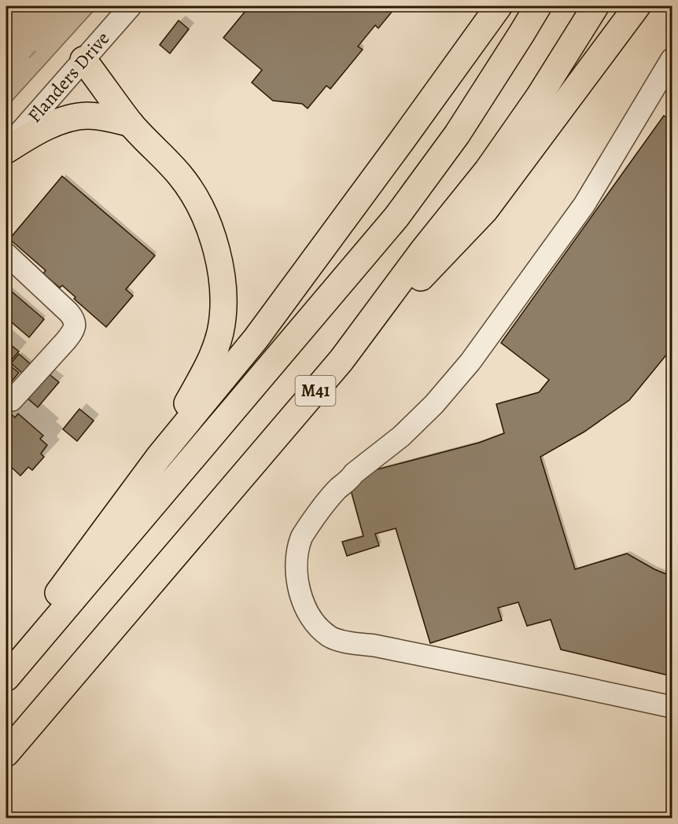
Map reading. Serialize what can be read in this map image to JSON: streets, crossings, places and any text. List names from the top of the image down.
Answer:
{
  "streets": {
    "highway": ["M41"],
    "street": ["Flanders Drive"]
  }
}
